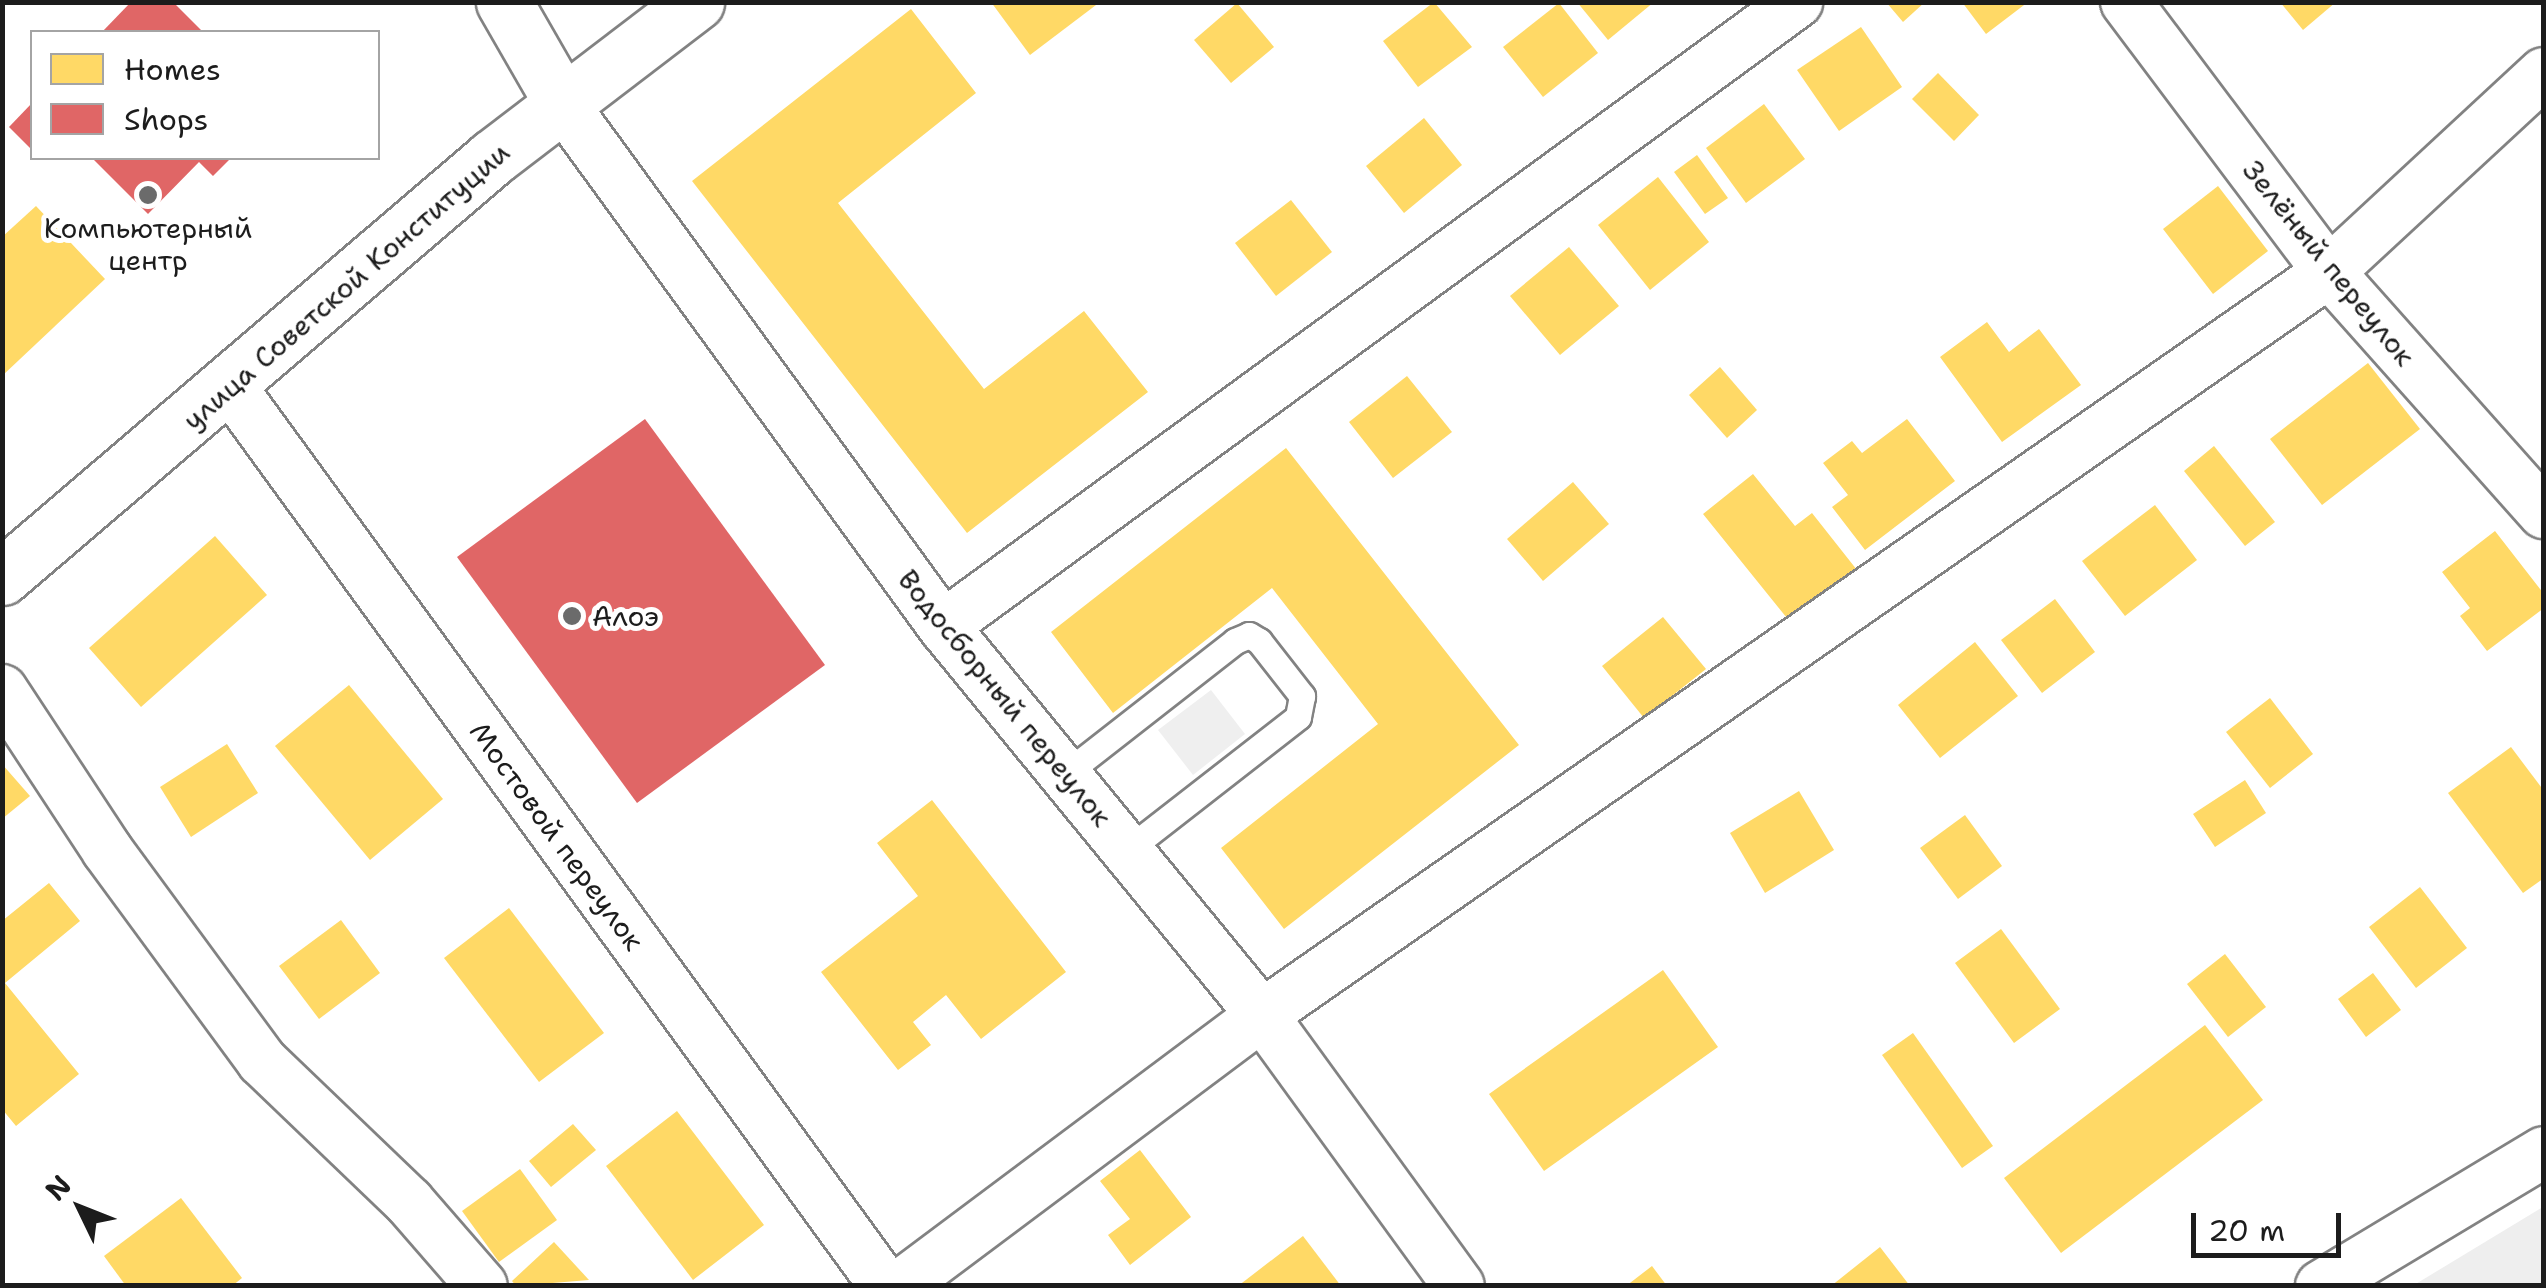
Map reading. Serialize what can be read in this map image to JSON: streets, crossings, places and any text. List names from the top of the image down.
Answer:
{
  "streets": {
    "main road": ["улица Советской Конституции"],
    "street": ["Зелёный переулок", "Водосборный переулок", "Мостовой переулок"]
  },
  "crossings": [
    ["улица Советской Конституции", "Водосборный переулок"],
    ["улица Советской Конституции", "Мостовой переулок"]
  ],
  "places": ["Компьютерный центр", "Алоэ"],
  "legend": ["Homes", "Shops"],
  "scale_bar": "20 m",
  "north": "top left"
}
